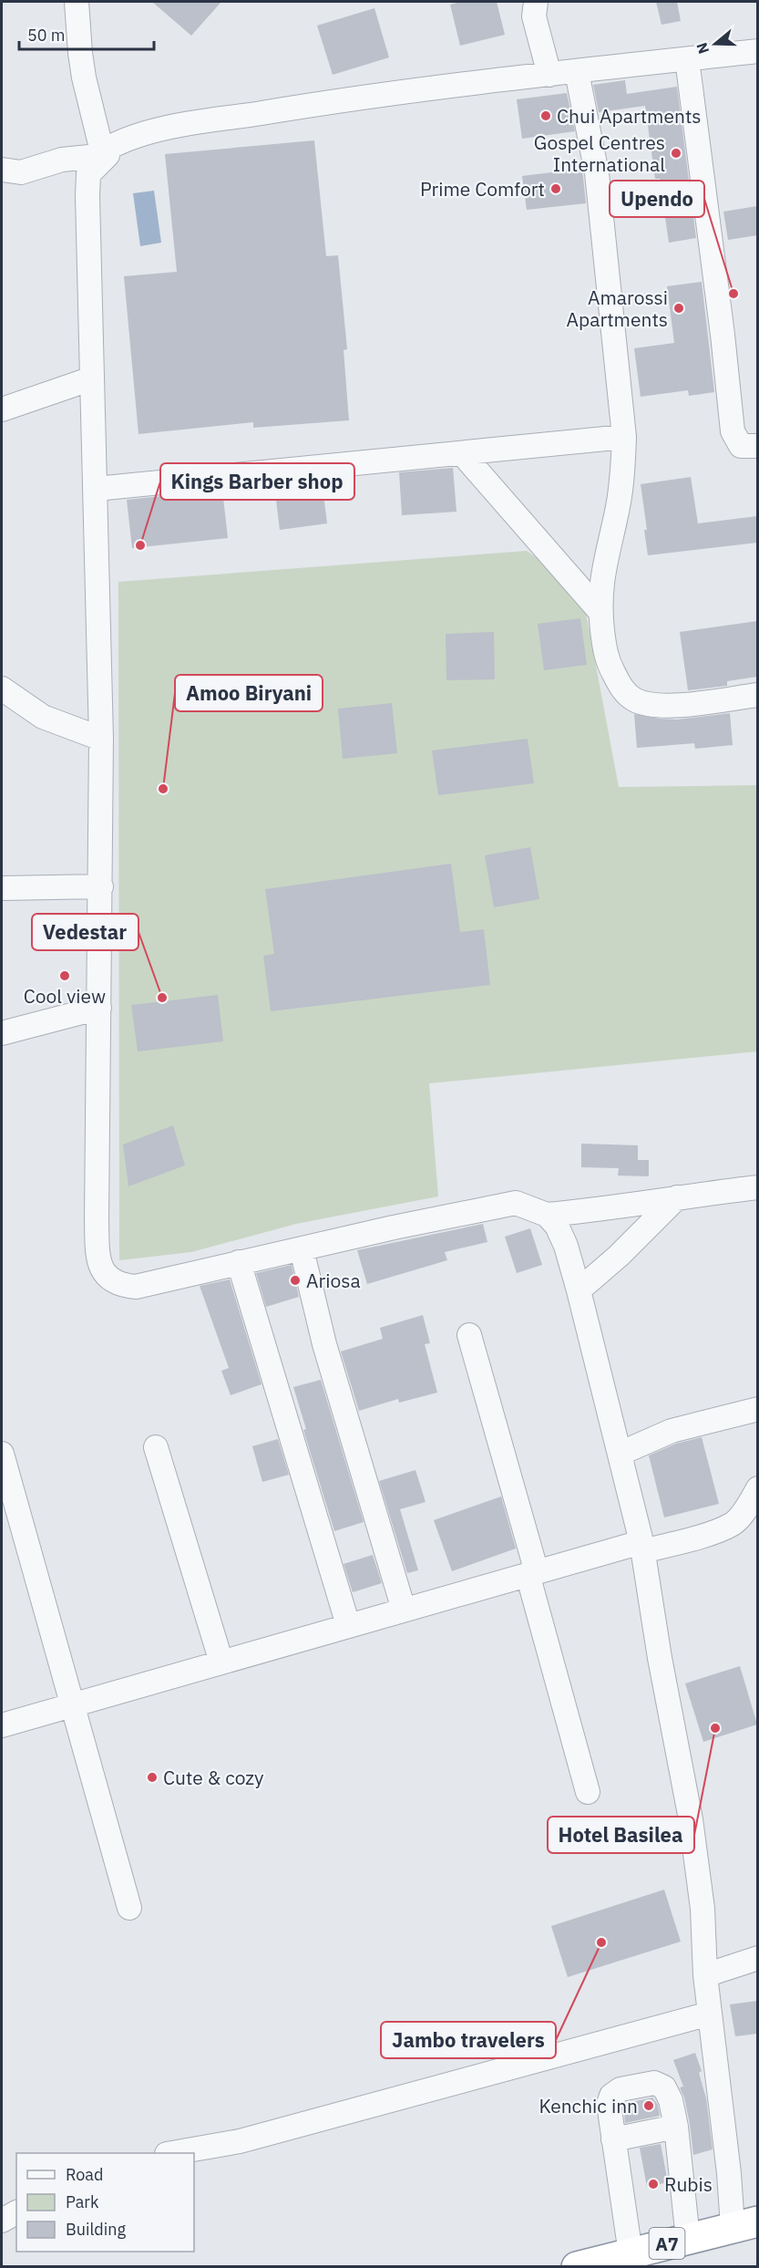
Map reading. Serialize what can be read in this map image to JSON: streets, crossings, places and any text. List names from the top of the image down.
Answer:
{
  "streets": {
    "highway": ["A7"]
  },
  "places": [
    "Chui Apartments",
    "Gospel Centres International",
    "Prime Comfort",
    "Upendo",
    "Amarossi Apartments",
    "Kings Barber shop",
    "Amoo Biryani",
    "Cool view",
    "Vedestar",
    "Ariosa",
    "Hotel Basilea",
    "Cute & cozy",
    "Jambo travelers",
    "Kenchic inn",
    "Rubis"
  ],
  "legend": ["Road", "Park", "Building"],
  "scale_bar": "50 m",
  "north": "left"
}
